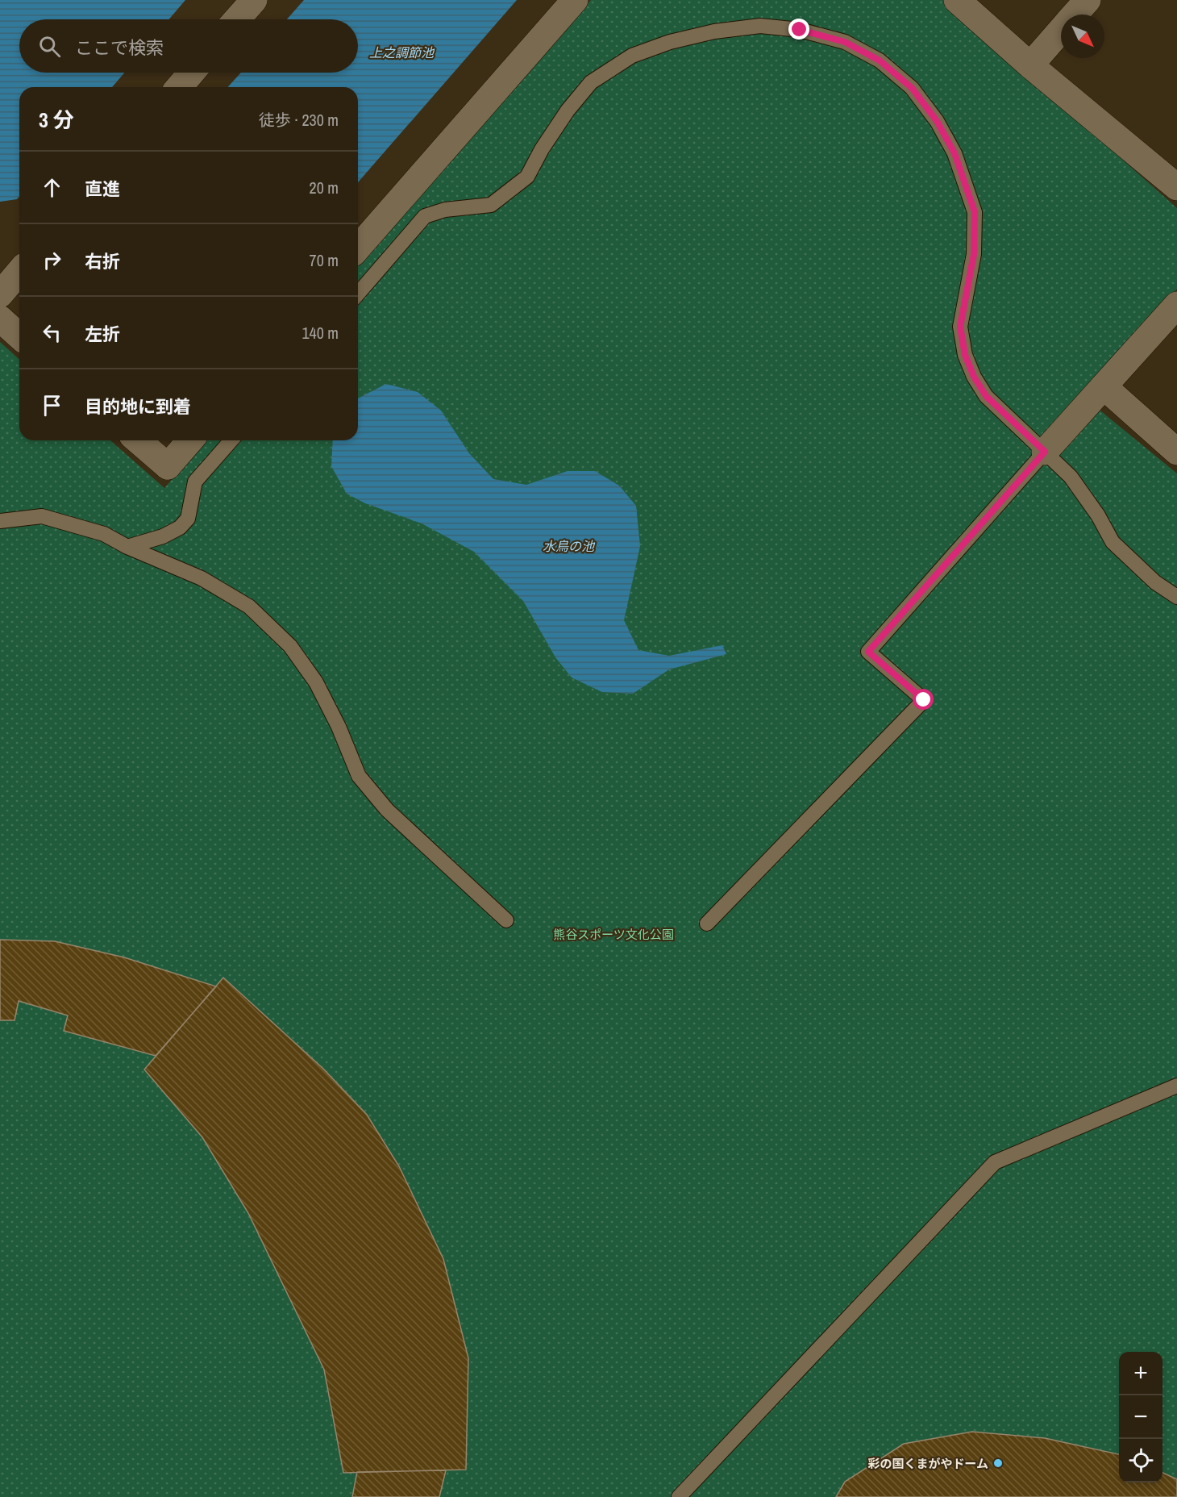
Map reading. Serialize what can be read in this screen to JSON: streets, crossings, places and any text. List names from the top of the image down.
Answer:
{
  "water": ["上之調節池", "水鳥の池"],
  "parks": ["熊谷スポーツ文化公園"],
  "places": ["彩の国くまがやドーム"],
  "north": "bottom right",
  "page": {
    "search": "ここで検索",
    "heading": ["3 分", "徒歩 · 230 m"],
    "list": [
      ["直進", "20 m"],
      ["右折", "70 m"],
      ["左折", "140 m"],
      "目的地に到着"
    ],
    "map_buttons": ["+", "−"]
  }
}
